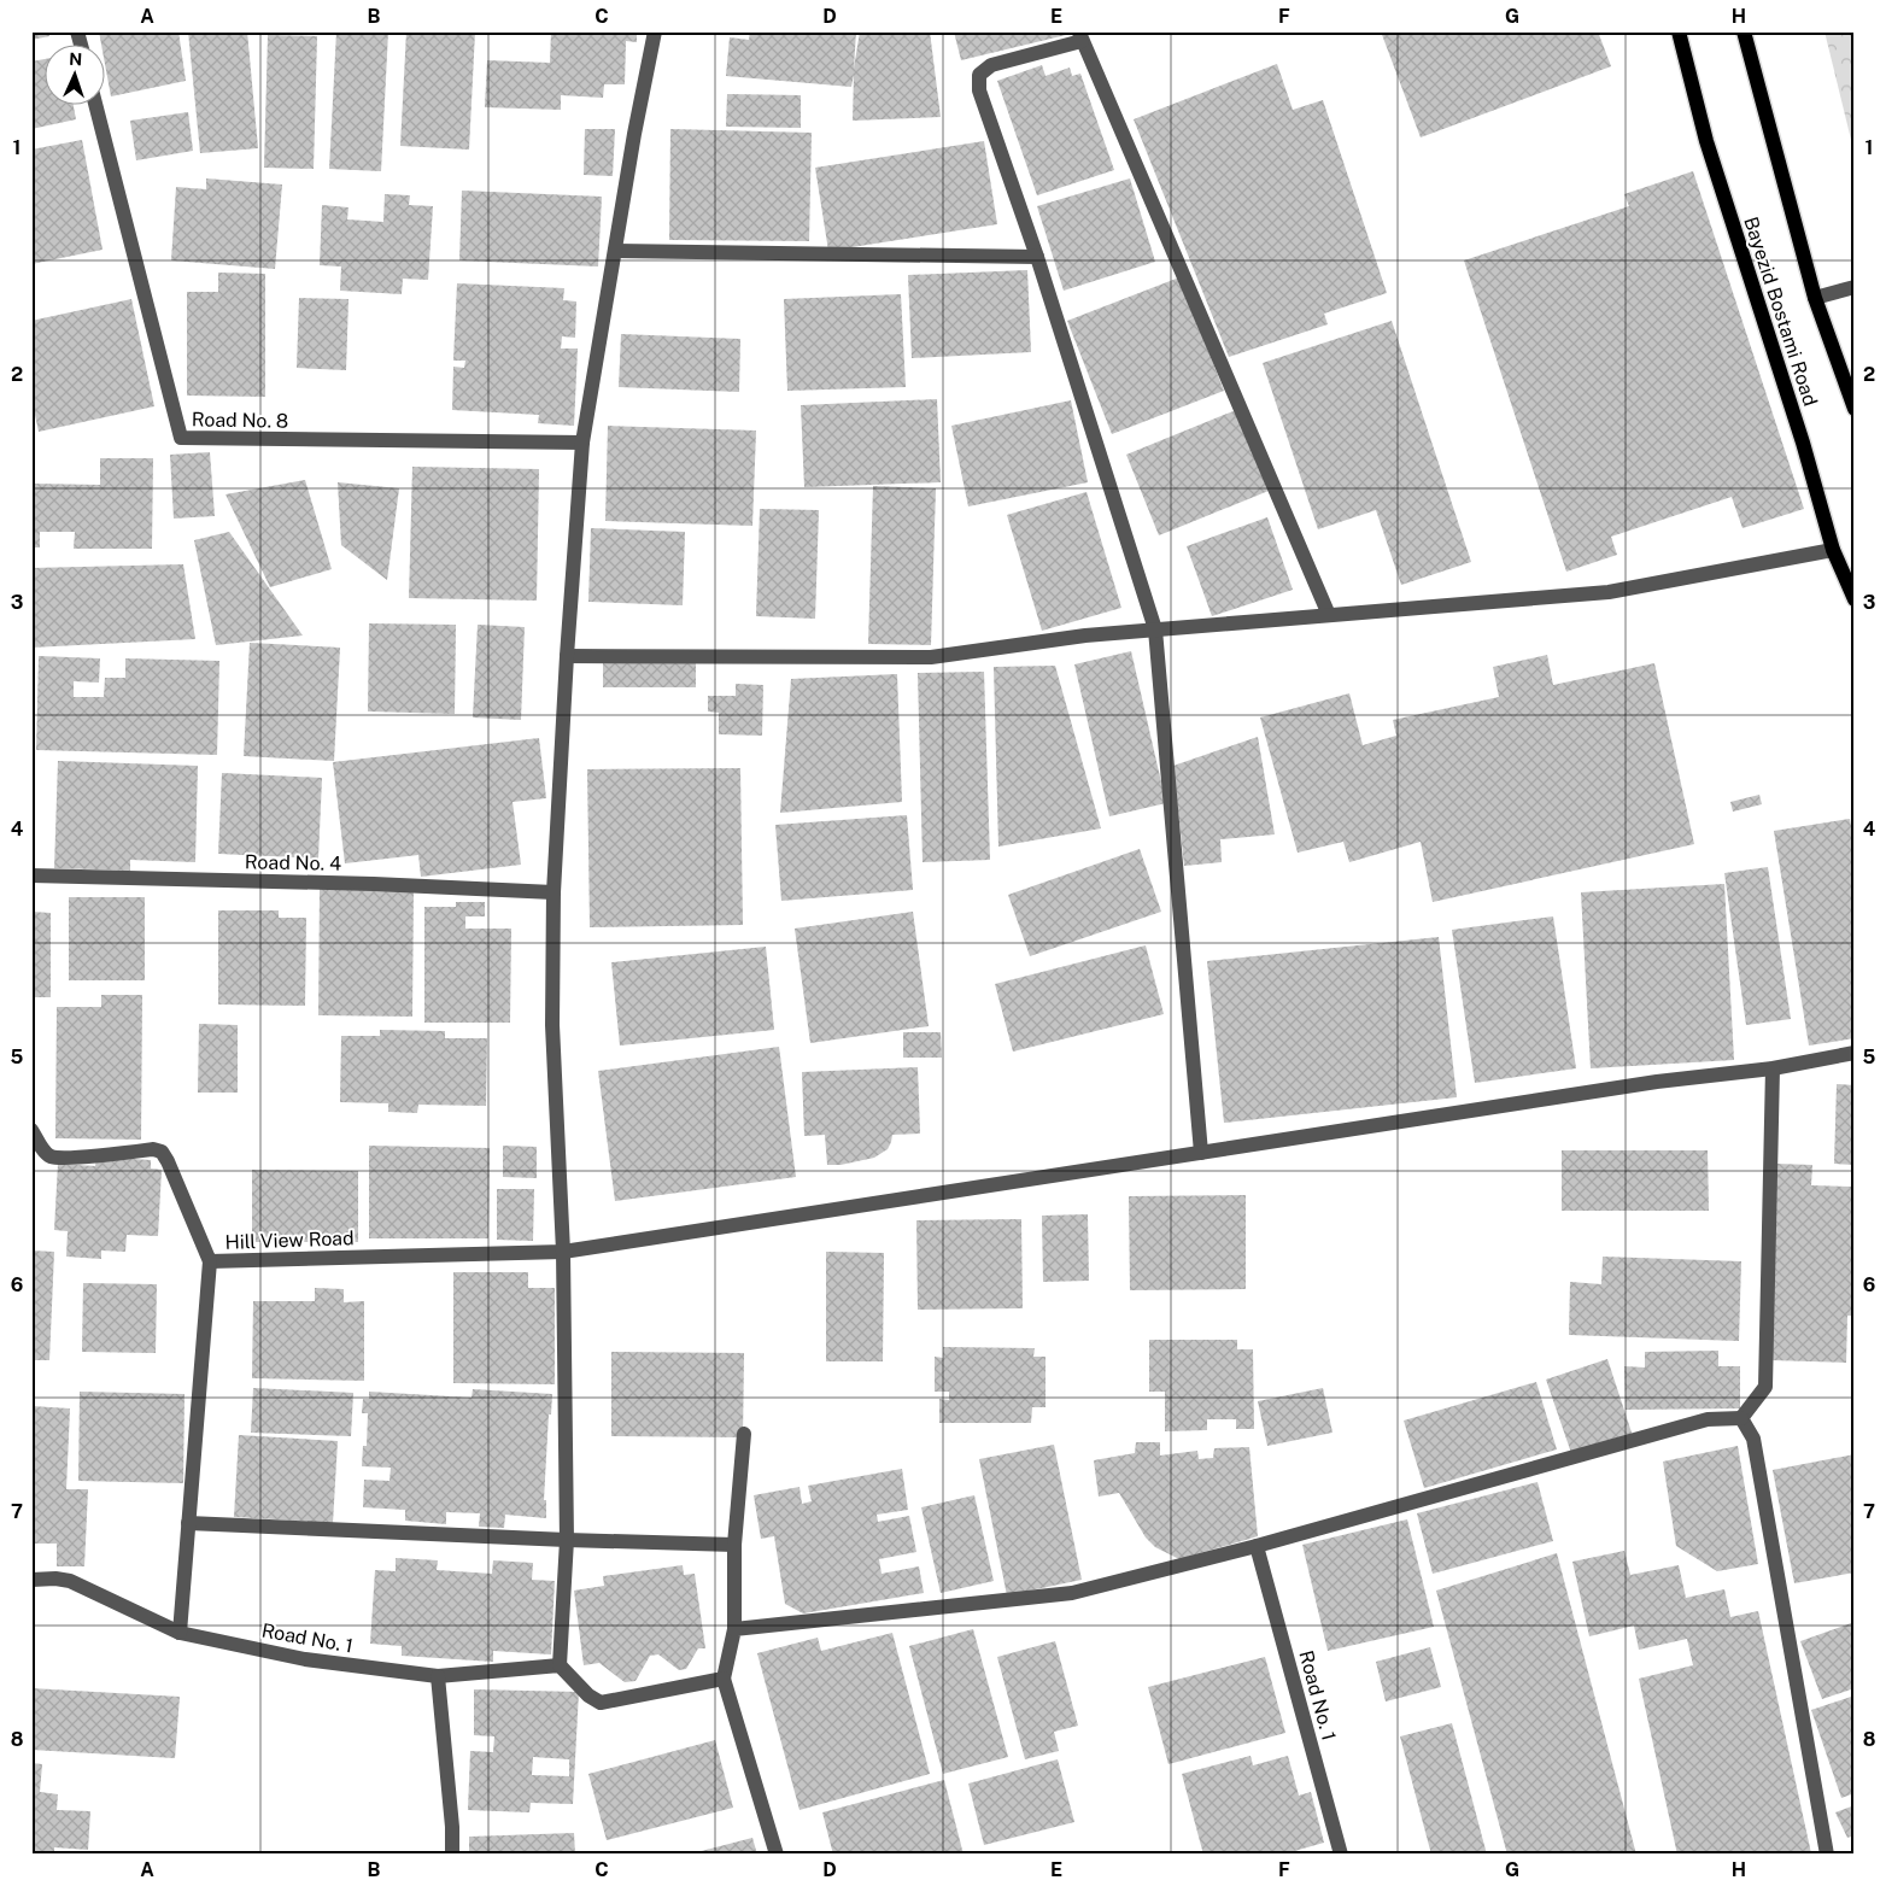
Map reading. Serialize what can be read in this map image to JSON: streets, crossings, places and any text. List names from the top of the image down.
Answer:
{
  "streets": {
    "main road": ["Bayezid Bostami Road"],
    "street": [
      "Road No. 8",
      "Road No. 4",
      "Hill View Road",
      "Road No. 1"
    ]
  },
  "north": "top",
  "grid": {
    "columns": [
      "A",
      "B",
      "C",
      "D",
      "E",
      "F",
      "G",
      "H"
    ],
    "rows": [
      "1",
      "2",
      "3",
      "4",
      "5",
      "6",
      "7",
      "8"
    ]
  }
}
